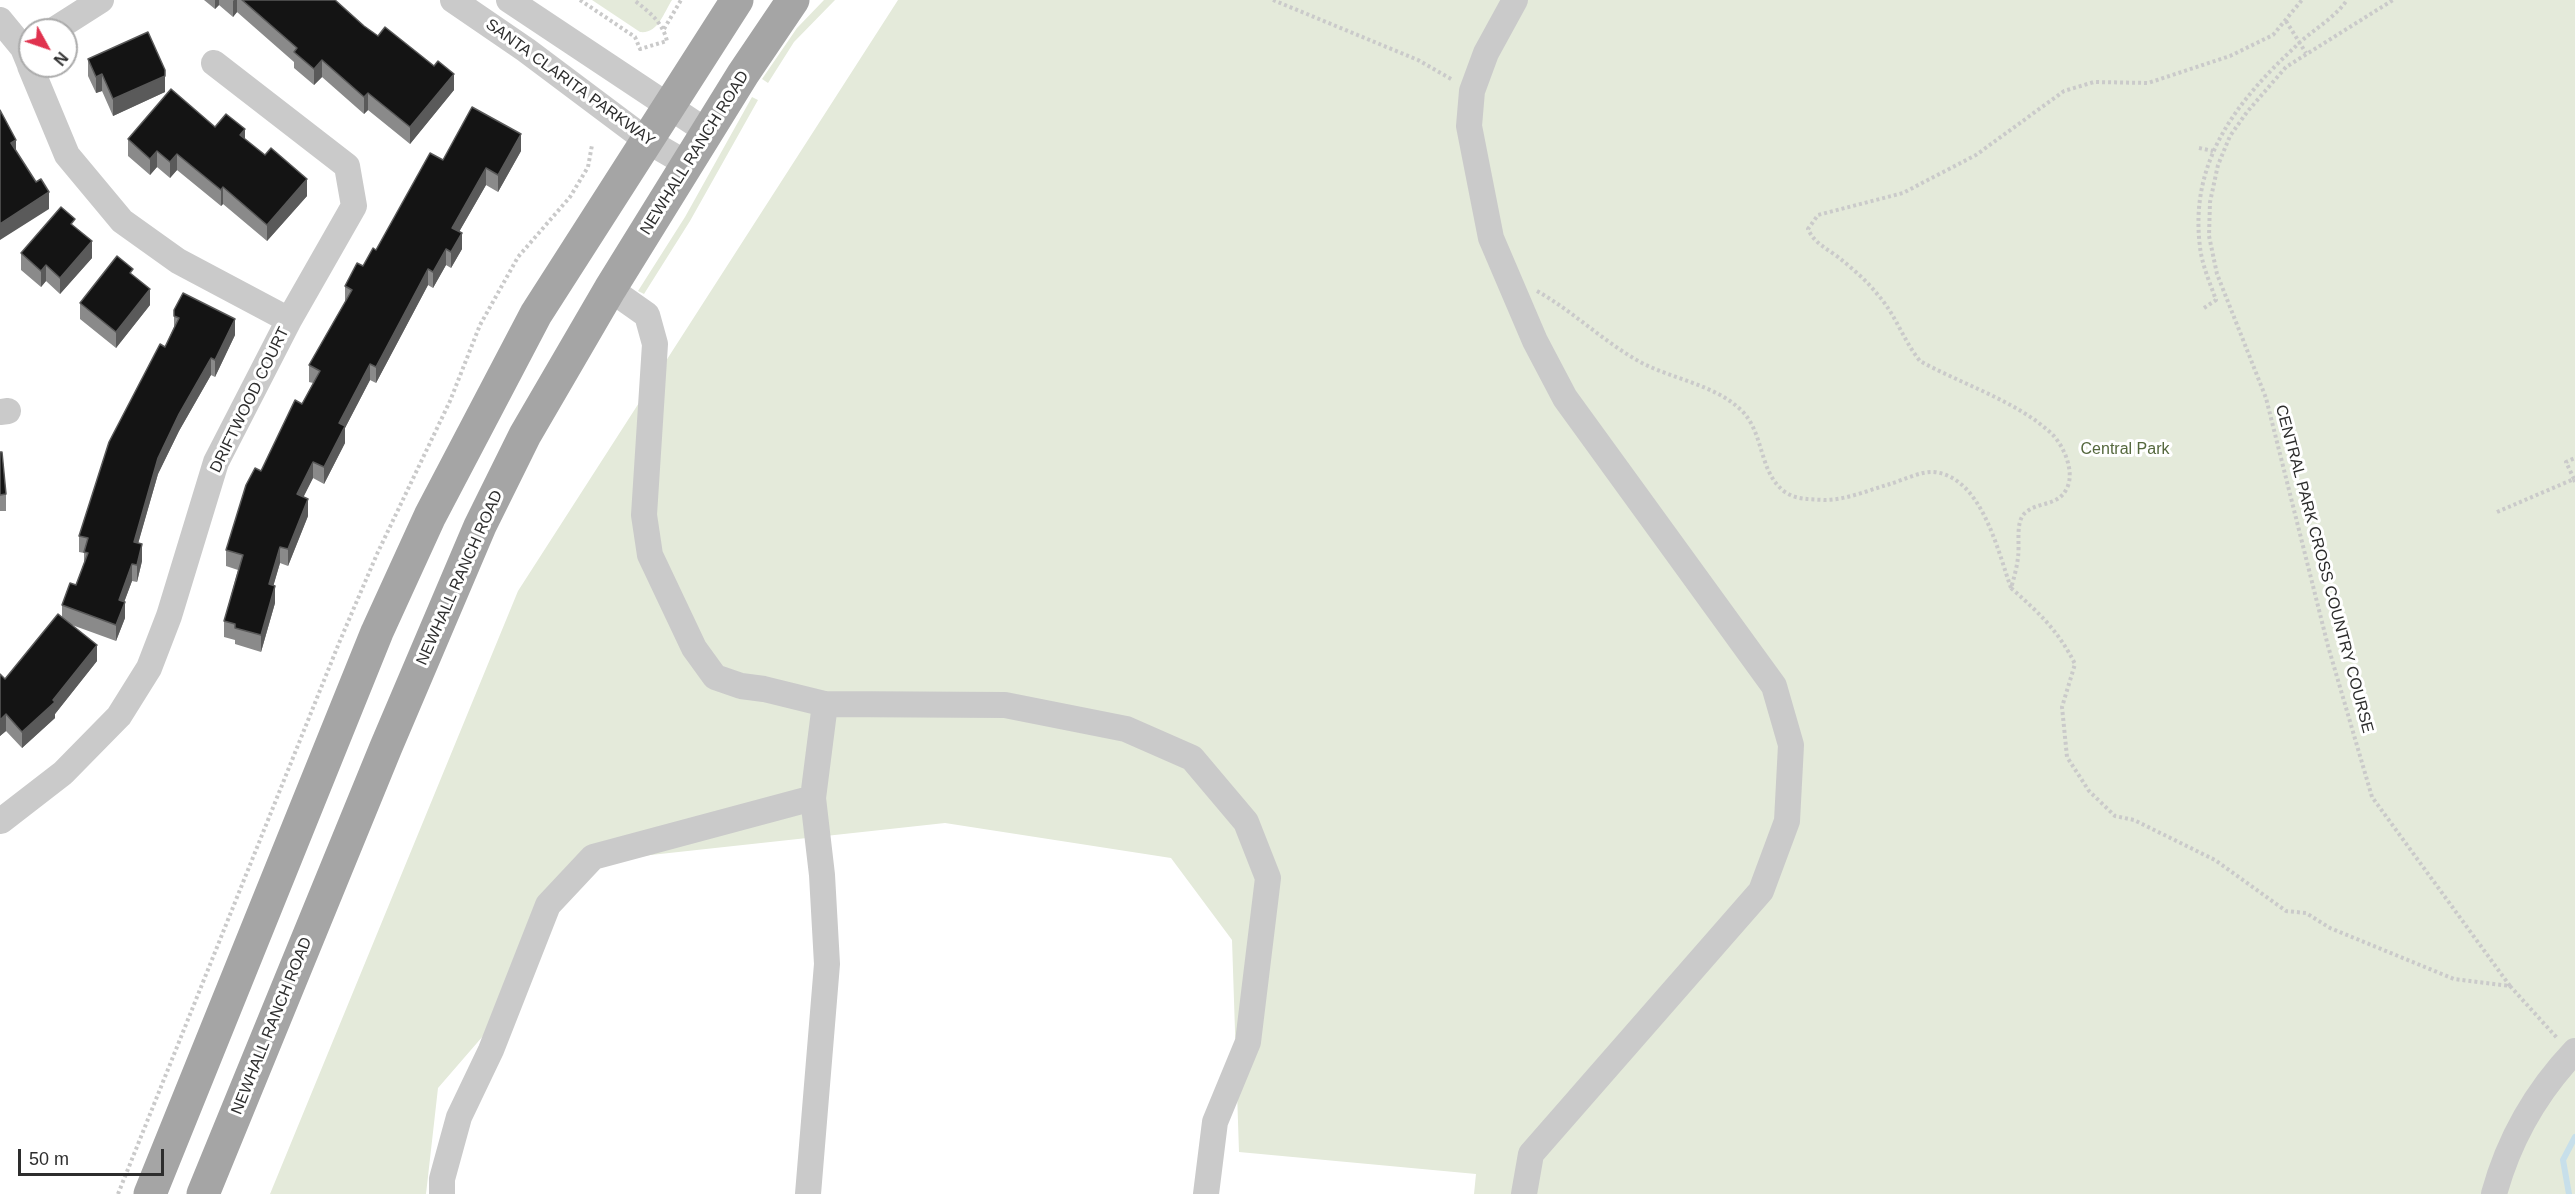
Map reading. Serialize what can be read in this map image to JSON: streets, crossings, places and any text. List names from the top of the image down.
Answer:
{
  "streets": {
    "main road": ["NEWHALL RANCH ROAD"],
    "street": ["SANTA CLARITA PARKWAY", "DRIFTWOOD COURT"],
    "path": ["CENTRAL PARK CROSS COUNTRY COURSE"]
  },
  "crossings": [
    ["SANTA CLARITA PARKWAY", "NEWHALL RANCH ROAD"]
  ],
  "parks": ["Central Park"],
  "scale_bar": "50 m",
  "north": "bottom right"
}
